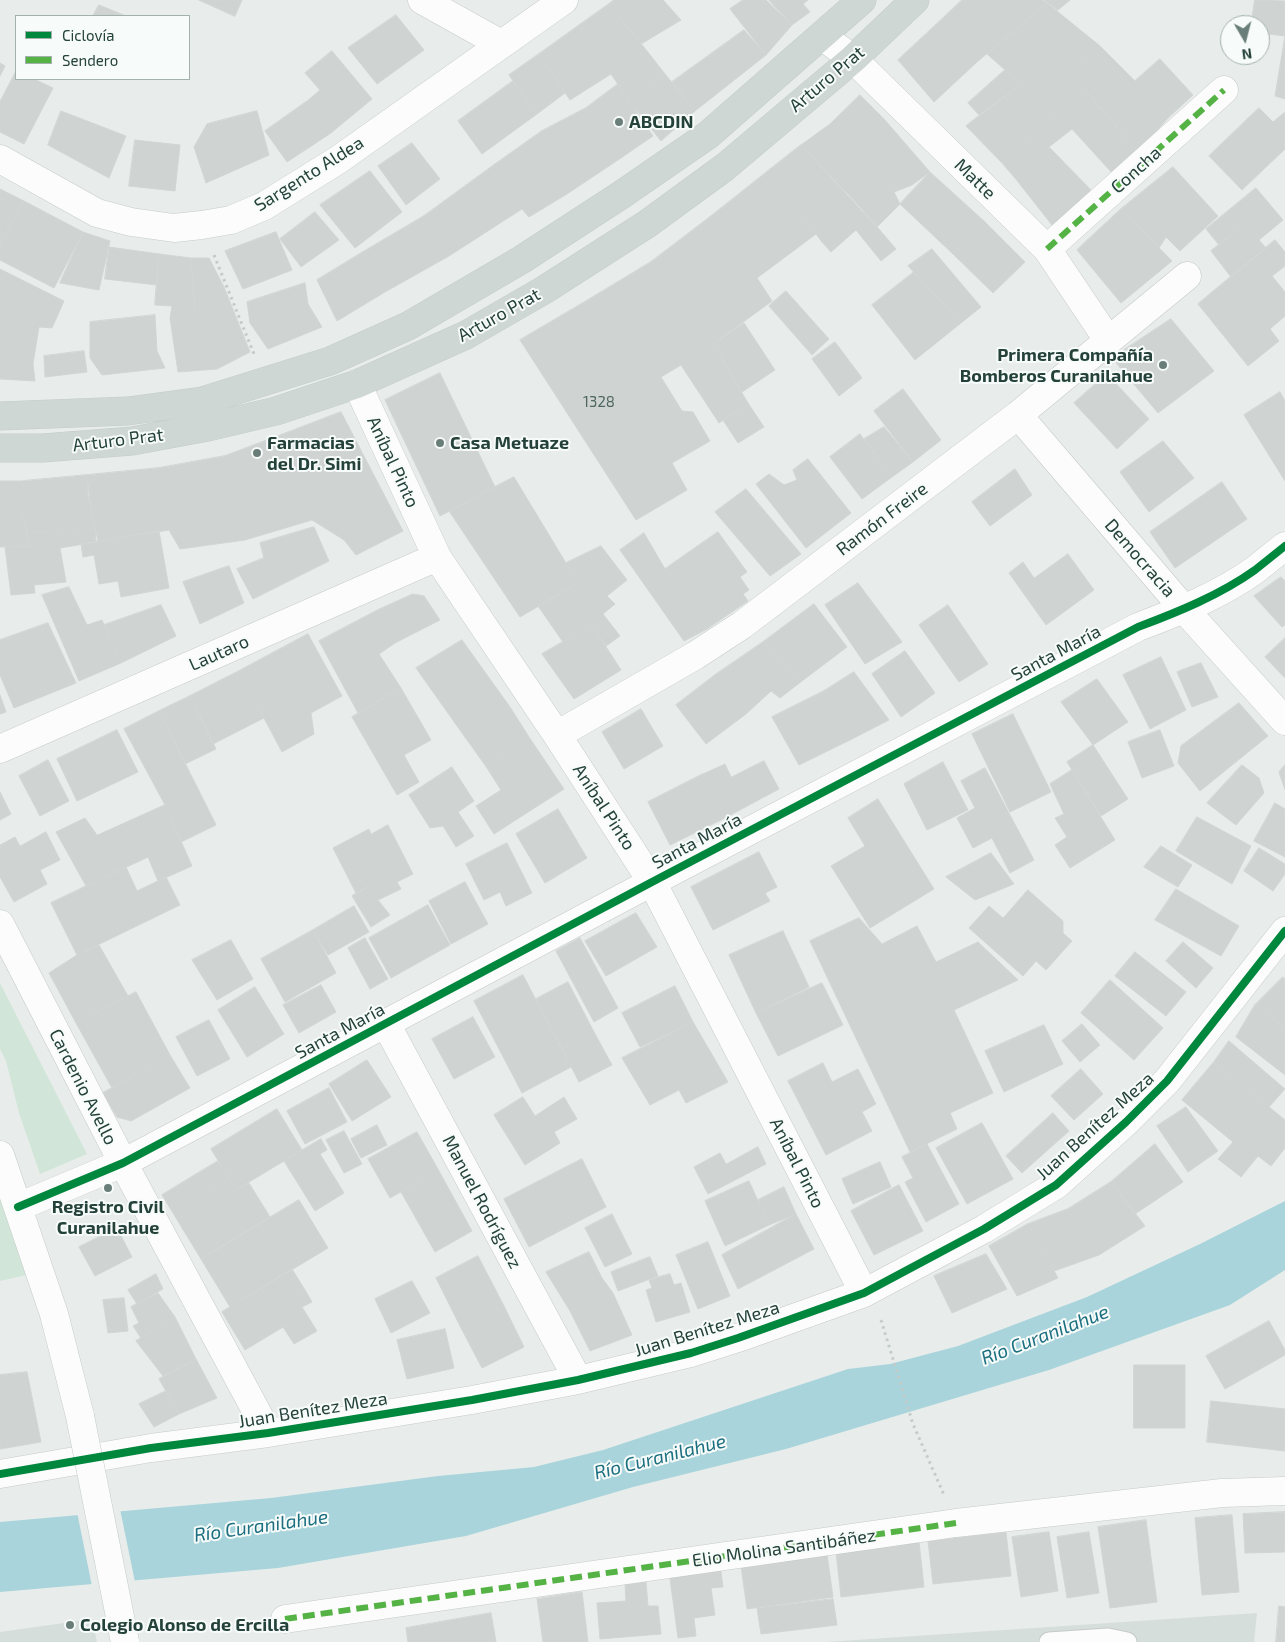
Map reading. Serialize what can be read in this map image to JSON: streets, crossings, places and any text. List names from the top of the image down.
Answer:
{
  "streets": {
    "main road": ["Arturo Prat"],
    "street": [
      "Concha",
      "Sargento Aldea",
      "Matte",
      "Aníbal Pinto",
      "Ramón Freire",
      "Democracia",
      "Lautaro",
      "Santa María",
      "Cardenio Avello",
      "Juan Benítez Meza",
      "Manuel Rodríguez",
      "Elio Molina Santibáñez"
    ]
  },
  "crossings": [
    ["Arturo Prat", "Matte"],
    ["Arturo Prat", "Aníbal Pinto"],
    ["Concha", "Matte"],
    ["Matte", "Ramón Freire"],
    ["Aníbal Pinto", "Ramón Freire"],
    ["Aníbal Pinto", "Lautaro"],
    ["Aníbal Pinto", "Santa María"],
    ["Aníbal Pinto", "Juan Benítez Meza"],
    ["Ramón Freire", "Democracia"],
    ["Democracia", "Santa María"],
    ["Santa María", "Cardenio Avello"],
    ["Santa María", "Manuel Rodríguez"],
    ["Cardenio Avello", "Juan Benítez Meza"],
    ["Juan Benítez Meza", "Manuel Rodríguez"]
  ],
  "water": ["Río Curanilahue"],
  "places": [
    "ABCDIN",
    "Primera Compañía Bomberos Curanilahue",
    "Casa Metuaze",
    "Farmacias del Dr. Simi",
    "Registro Civil Curanilahue",
    "Colegio Alonso de Ercilla"
  ],
  "house_numbers": ["1328"],
  "legend": ["Ciclovía", "Sendero"],
  "north": "bottom"
}
